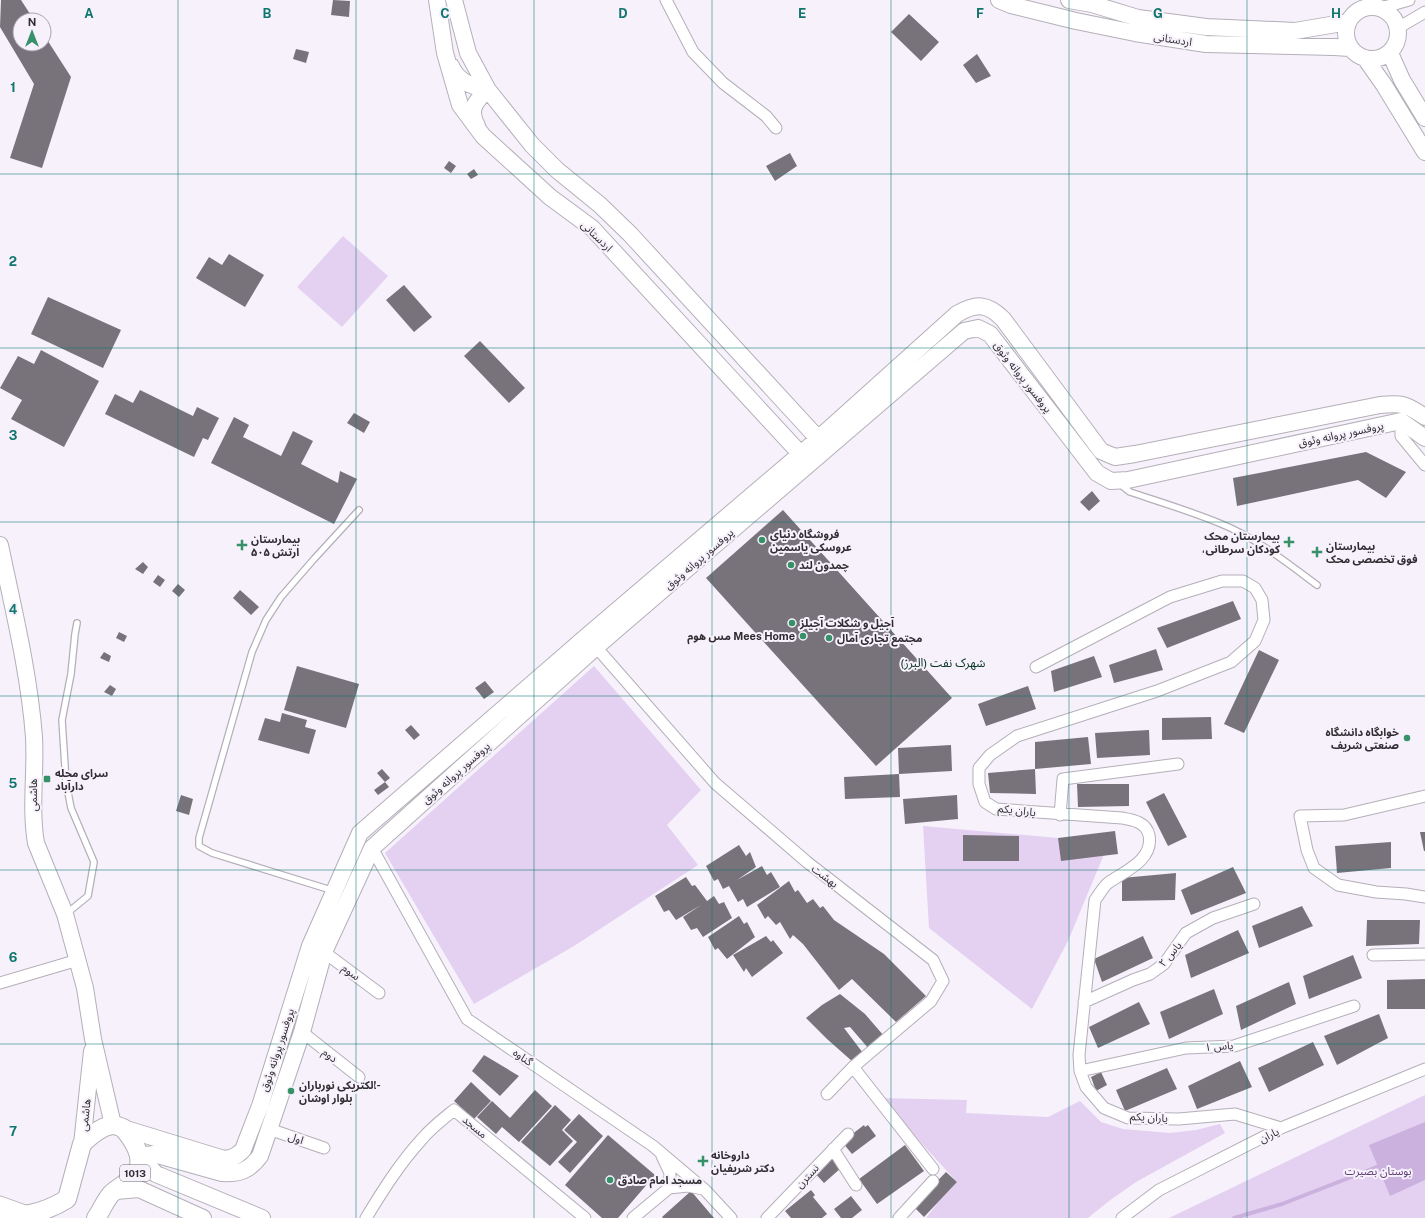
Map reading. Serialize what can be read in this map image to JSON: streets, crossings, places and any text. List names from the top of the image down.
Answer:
{
  "streets": {
    "main road": [
      "اردستانی",
      "پروفسور پروانه وثوق",
      "هاشمی",
      "1013"
    ],
    "street": [
      "یاران یکم",
      "بهشت",
      "یاس ۲",
      "سوم",
      "یاس ۱",
      "دوم",
      "گناوه",
      "مسجد",
      "یاران",
      "اول",
      "نسترن"
    ]
  },
  "crossings": [
    ["اردستانی", "پروفسور پروانه وثوق"],
    ["پروفسور پروانه وثوق", "هاشمی"],
    ["پروفسور پروانه وثوق", "بهشت"],
    ["پروفسور پروانه وثوق", "سوم"],
    ["پروفسور پروانه وثوق", "دوم"],
    ["پروفسور پروانه وثوق", "گناوه"],
    ["پروفسور پروانه وثوق", "اول"],
    ["پروفسور پروانه وثوق", "1013"],
    ["هاشمی", "1013"],
    ["یاران یکم", "یاس ۲"],
    ["یاران یکم", "یاس ۱"],
    ["یاران یکم", "یاران"]
  ],
  "districts": ["شهرک نفت (البرز)"],
  "parks": ["بوستان بصیرت"],
  "places": {
    "other": [
      "فروشگاه دنیای عروسکی یاسمین",
      "چمدون لند",
      "آجیل و شکلات آجیلز",
      "مس هوم Mees Home",
      "مجتمع تجاری آمال",
      "خوابگاه دانشگاه صنعتی شریف",
      "الکتریکی نورباران- بلوار اوشان",
      "مسجد امام صادق"
    ],
    "health": [
      "بیمارستان محک ،کودکان سرطانی",
      "بیمارستان ۵۰۵ ارتش",
      "بیمارستان فوق تخصصی محک",
      "داروخانه دکتر شریفیان"
    ],
    "transit": ["سرای محله دارآباد"]
  },
  "north": "top",
  "grid": {
    "columns": [
      "A",
      "B",
      "C",
      "D",
      "E",
      "F",
      "G",
      "H"
    ],
    "rows": [
      "1",
      "2",
      "3",
      "4",
      "5",
      "6",
      "7"
    ]
  }
}
